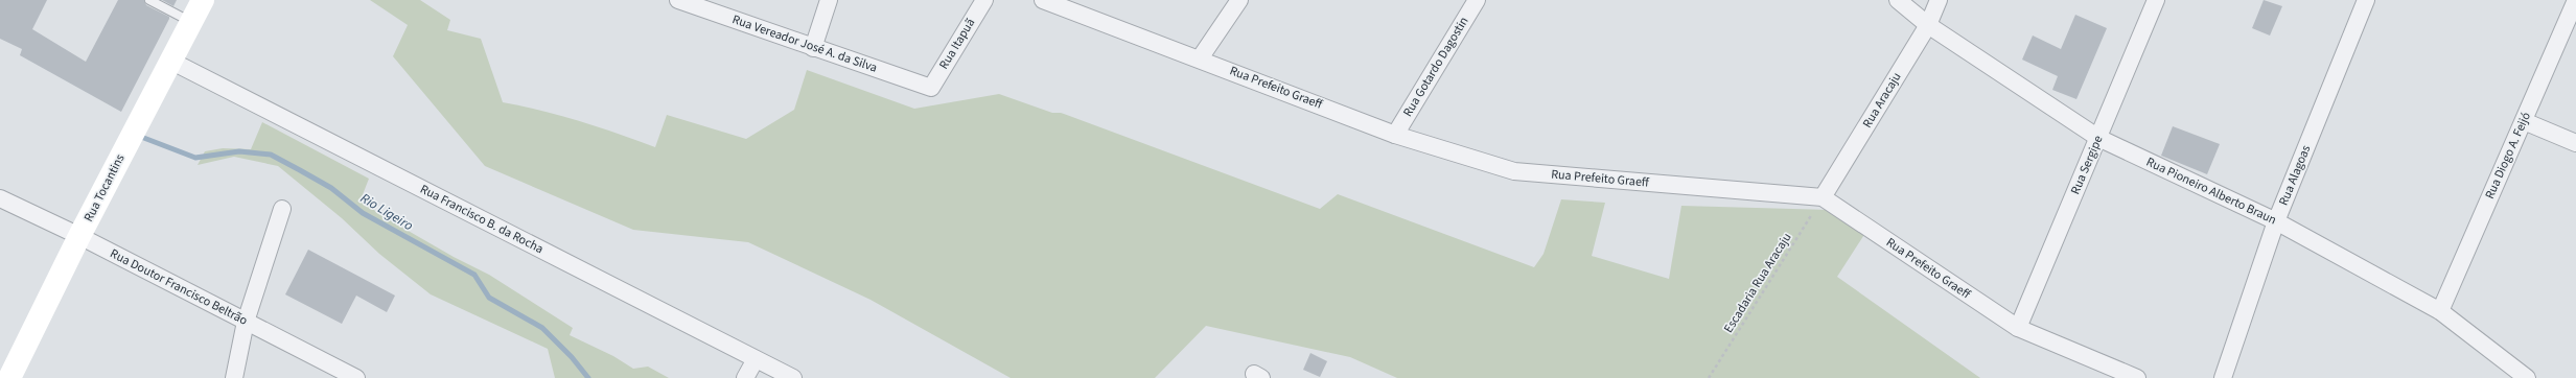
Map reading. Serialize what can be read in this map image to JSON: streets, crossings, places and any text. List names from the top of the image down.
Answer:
{
  "streets": {
    "main road": ["Rua Tocantins"],
    "street": [
      "Rua Vereador José A. da Silva",
      "Rua Itapuã",
      "Rua Gotardo Dagostin",
      "Rua Prefeito Graeff",
      "Rua Aracaju",
      "Rua Diogo A. Feijó",
      "Rua Sergipe",
      "Rua Alagoas",
      "Rua Pioneiro Alberto Braun",
      "Rua Francisco B. da Rocha",
      "Rua Doutor Francisco Beltrão"
    ],
    "path": ["Escadaria Rua Aracaju"]
  },
  "crossings": [
    ["Rua Vereador José A. da Silva", "Rua Itapuã"],
    ["Rua Gotardo Dagostin", "Rua Prefeito Graeff"],
    ["Rua Prefeito Graeff", "Rua Aracaju"],
    ["Rua Prefeito Graeff", "Rua Sergipe"],
    ["Rua Prefeito Graeff", "Escadaria Rua Aracaju"],
    ["Rua Aracaju", "Rua Pioneiro Alberto Braun"],
    ["Rua Aracaju", "Escadaria Rua Aracaju"],
    ["Rua Diogo A. Feijó", "Rua Pioneiro Alberto Braun"],
    ["Rua Sergipe", "Rua Pioneiro Alberto Braun"],
    ["Rua Alagoas", "Rua Pioneiro Alberto Braun"],
    ["Rua Tocantins", "Rua Francisco B. da Rocha"],
    ["Rua Tocantins", "Rua Doutor Francisco Beltrão"]
  ],
  "water": ["Rio Ligeiro"]
}
